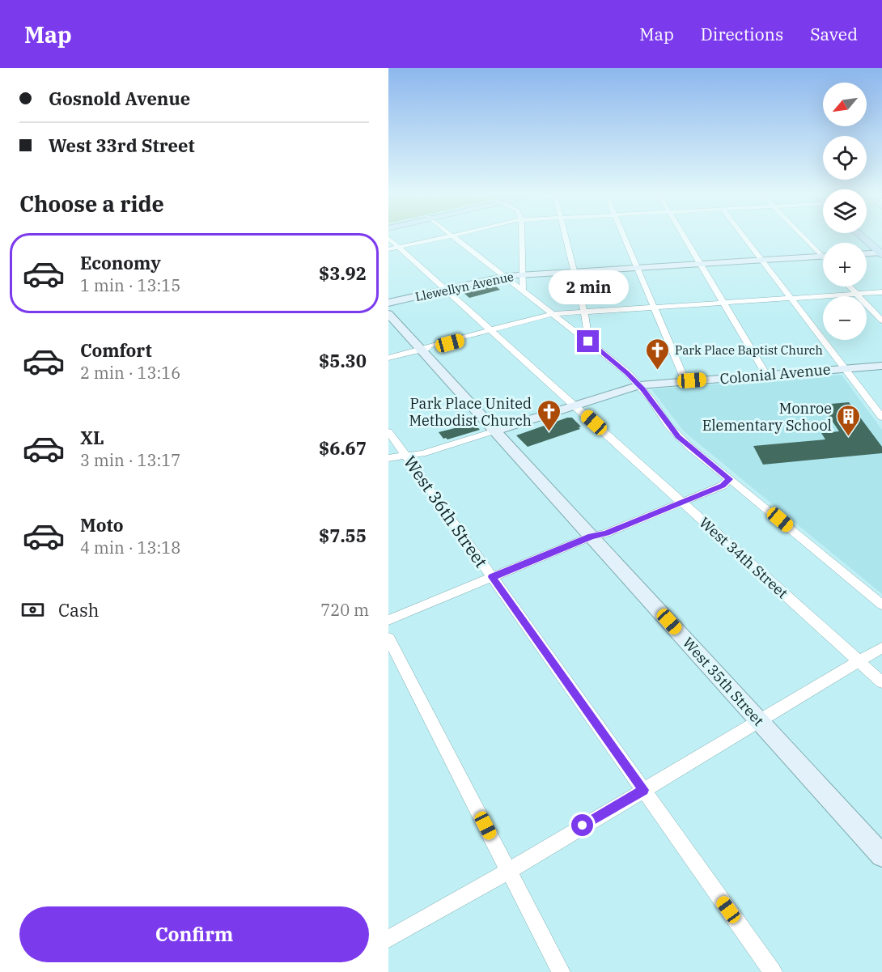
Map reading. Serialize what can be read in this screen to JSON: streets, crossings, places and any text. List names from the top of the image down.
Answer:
{
  "streets": {
    "street": [
      "Llewellyn Avenue",
      "Colonial Avenue",
      "West 36th Street",
      "West 34th Street",
      "West 35th Street"
    ]
  },
  "crossings": [
    ["Llewellyn Avenue", "West 34th Street"],
    ["Colonial Avenue", "West 36th Street"],
    ["Colonial Avenue", "West 34th Street"],
    ["Colonial Avenue", "West 35th Street"]
  ],
  "places": {
    "church": ["Park Place Baptist Church", "Park Place United Methodist Church"],
    "building": ["Monroe Elementary School"]
  },
  "north": "bottom left",
  "page": {
    "header": "Map",
    "nav": ["Map", "Directions", "Saved"],
    "banner": ["Gosnold Avenue", "West 33rd Street"],
    "map_buttons": ["+", "−"],
    "heading": "Choose a ride",
    "list": [
      {
        "name": "Economy",
        "note": "1 min · 13:15",
        "value": "$3.92"
      },
      {
        "name": "Comfort",
        "note": "2 min · 13:16",
        "value": "$5.30"
      },
      {
        "name": "XL",
        "note": "3 min · 13:17",
        "value": "$6.67"
      },
      {
        "name": "Moto",
        "note": "4 min · 13:18",
        "value": "$7.55"
      }
    ],
    "bubble": "2 min",
    "pay": ["Cash", "720 m"],
    "buttons": "Confirm"
  }
}
